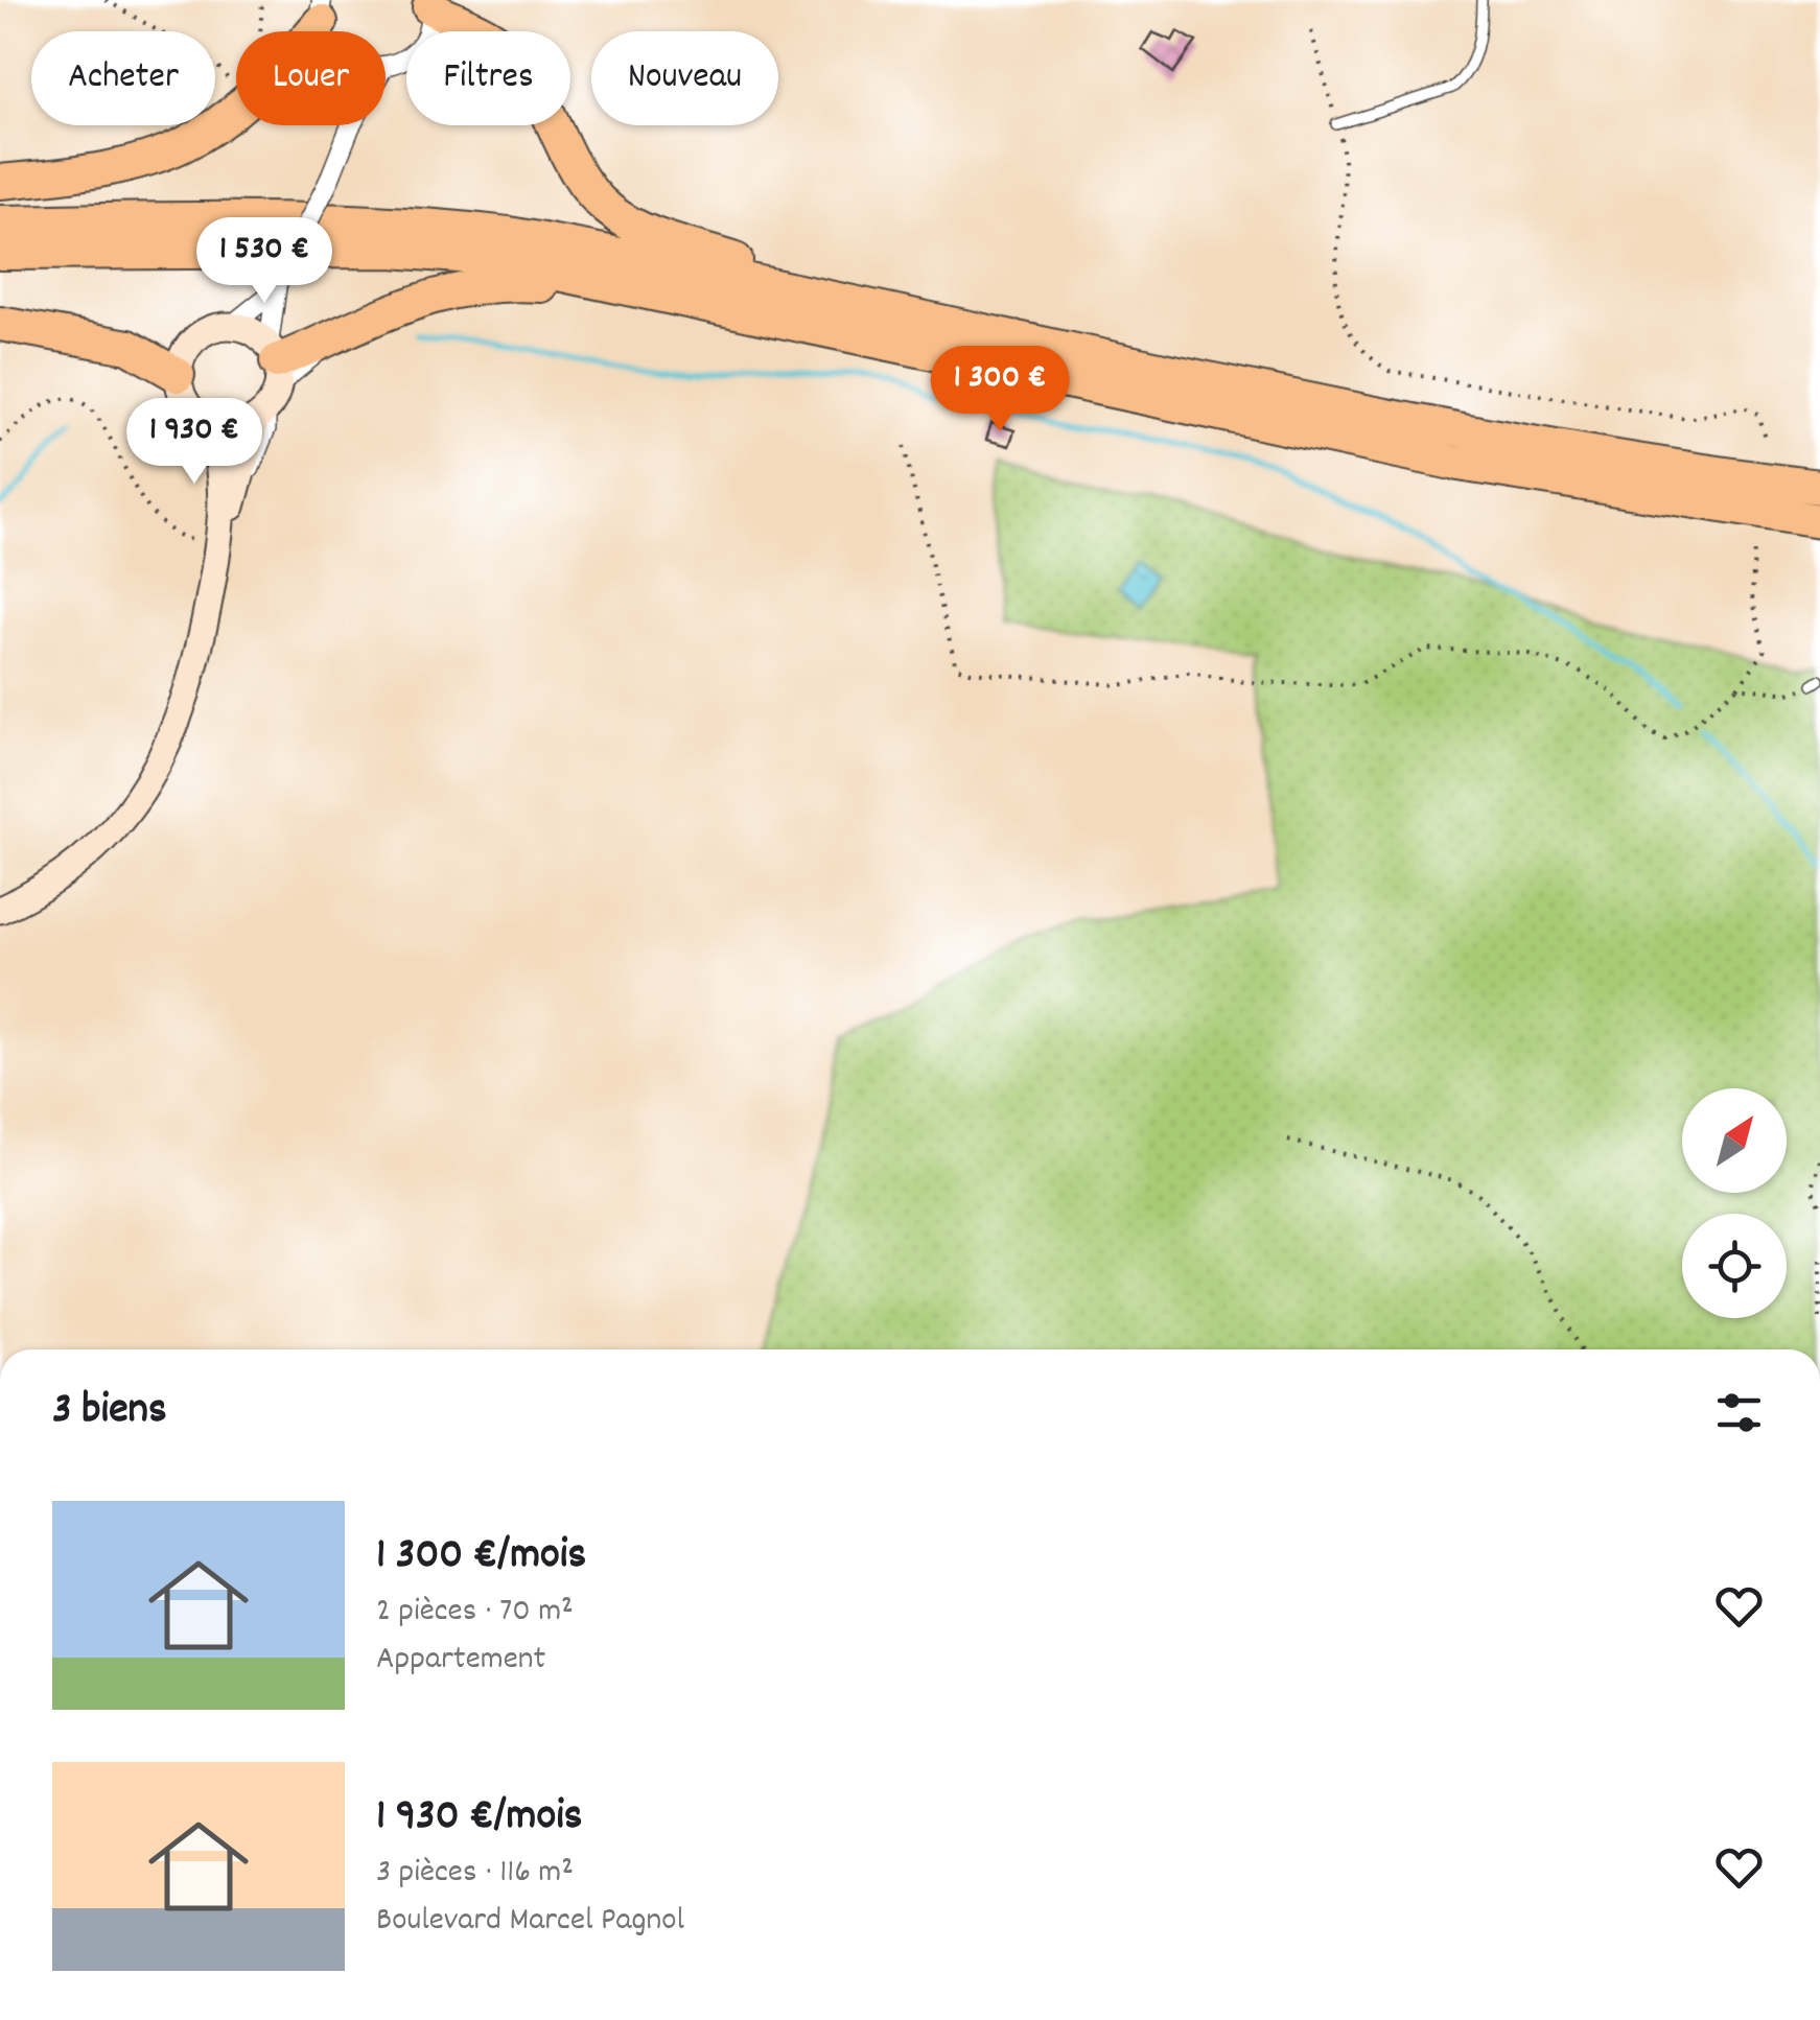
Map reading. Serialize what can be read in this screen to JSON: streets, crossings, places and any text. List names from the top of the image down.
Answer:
{
  "north": "top right",
  "page": {
    "chip": [
      "Acheter",
      "Louer",
      "Filtres",
      "Nouveau"
    ],
    "price": ["1 530 €", "1 300 €", "1 930 €"],
    "heading": "3 biens",
    "list": [
      {
        "name": "1 300 €/mois",
        "note": "2 pièces · 70 m² · Appartement"
      },
      {
        "name": "1 930 €/mois",
        "note": "3 pièces · 116 m² · Boulevard Marcel Pagnol"
      }
    ]
  }
}
